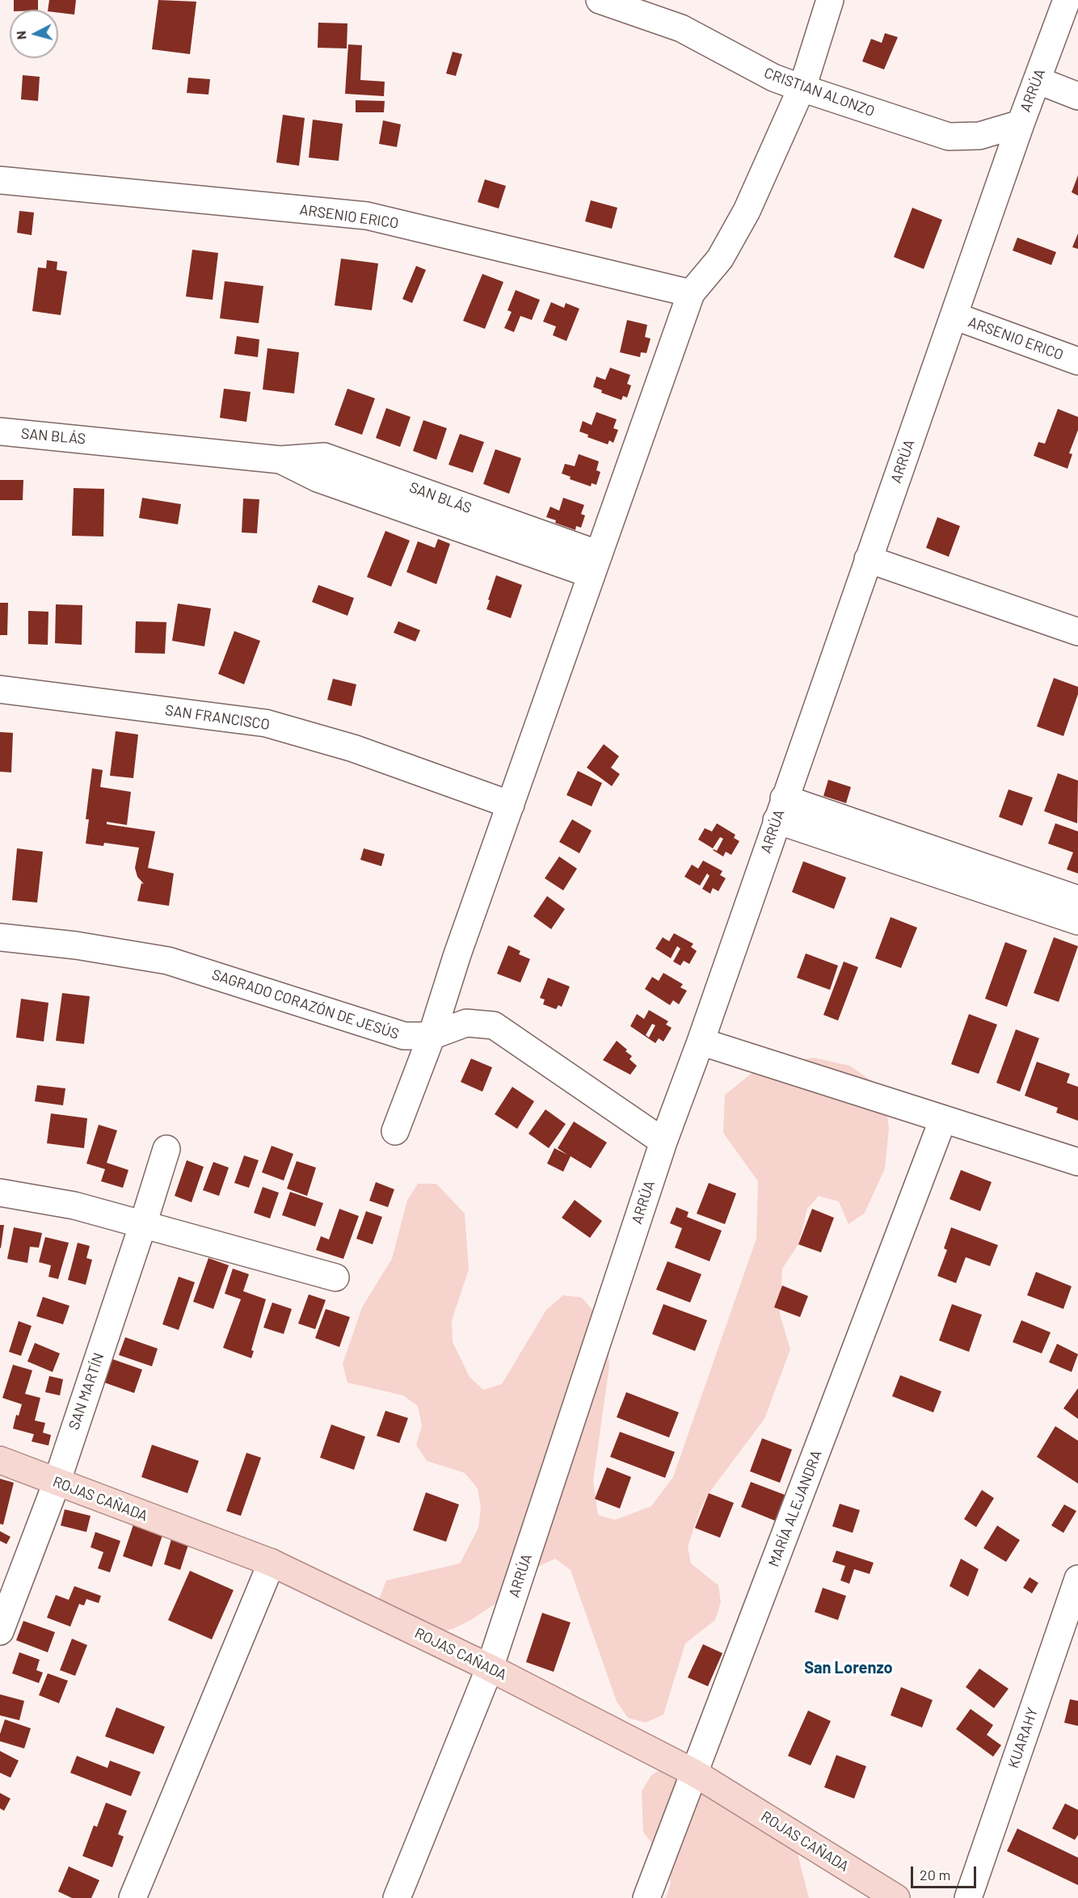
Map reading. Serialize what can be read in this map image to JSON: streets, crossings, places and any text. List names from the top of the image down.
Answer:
{
  "streets": {
    "main road": ["ROJAS CAÑADA"],
    "street": [
      "ARRÚA",
      "CRISTIAN ALONZO",
      "ARSENIO ERICO",
      "SAN BLÁS",
      "SAN FRANCISCO",
      "SAGRADO CORAZÓN DE JESÚS",
      "SAN MARTÍN",
      "MARÍA ALEJANDRA",
      "KUARAHY"
    ]
  },
  "crossings": [
    ["ARRÚA", "CRISTIAN ALONZO"],
    ["ARRÚA", "ARSENIO ERICO"],
    ["ARRÚA", "SAGRADO CORAZÓN DE JESÚS"],
    ["ARRÚA", "ROJAS CAÑADA"],
    ["SAN MARTÍN", "ROJAS CAÑADA"],
    ["ROJAS CAÑADA", "MARÍA ALEJANDRA"]
  ],
  "districts": ["San Lorenzo"],
  "scale_bar": "20 m",
  "north": "left"
}
